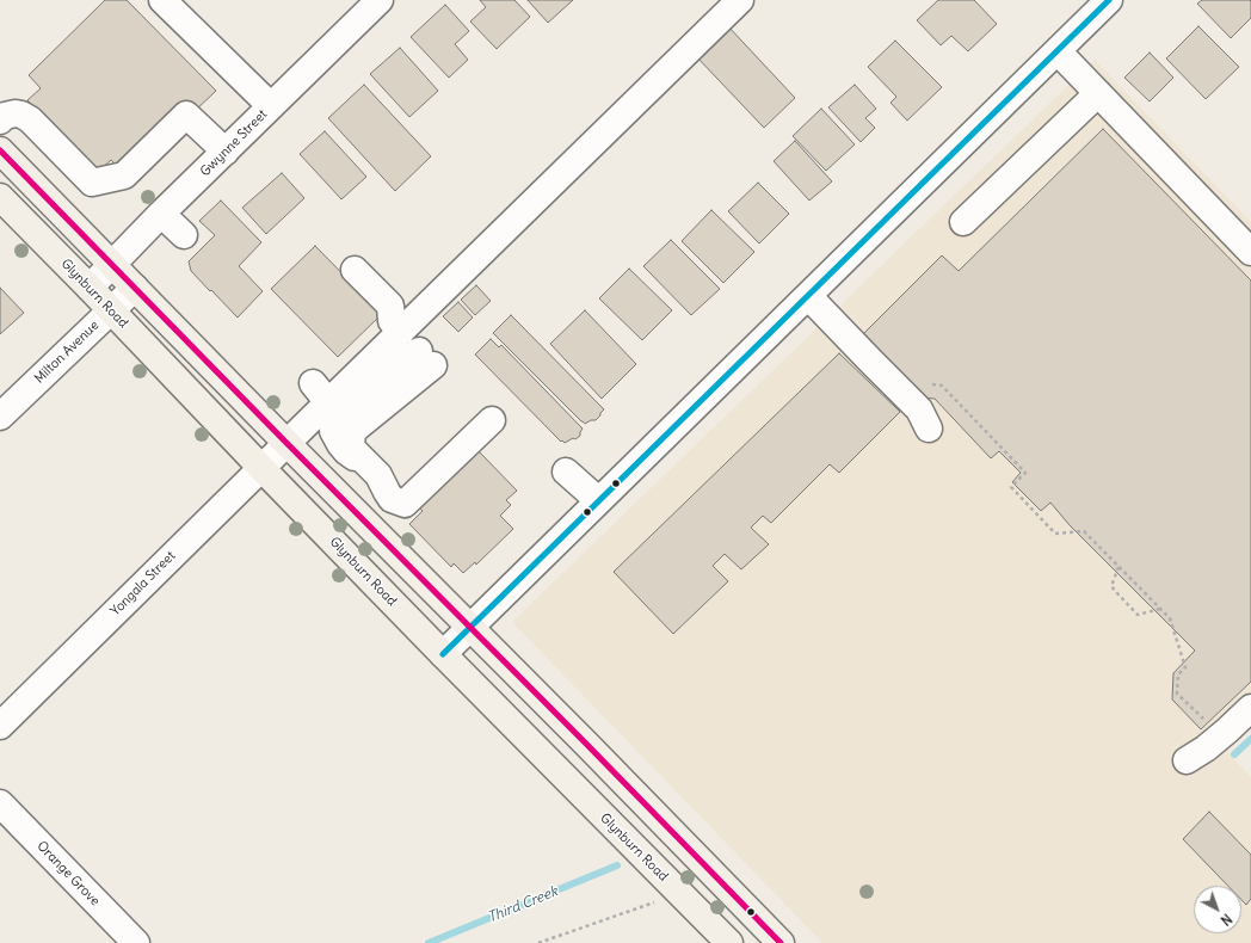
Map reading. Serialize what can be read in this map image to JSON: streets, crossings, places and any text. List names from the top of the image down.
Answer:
{
  "streets": {
    "main road": ["Glynburn Road"],
    "street": [
      "Gwynne Street",
      "Milton Avenue",
      "Yongala Street",
      "Orange Grove"
    ]
  },
  "crossings": [
    ["Gwynne Street", "Glynburn Road"],
    ["Glynburn Road", "Milton Avenue"],
    ["Glynburn Road", "Yongala Street"]
  ],
  "water": ["Third Creek"],
  "north": "bottom right"
}
